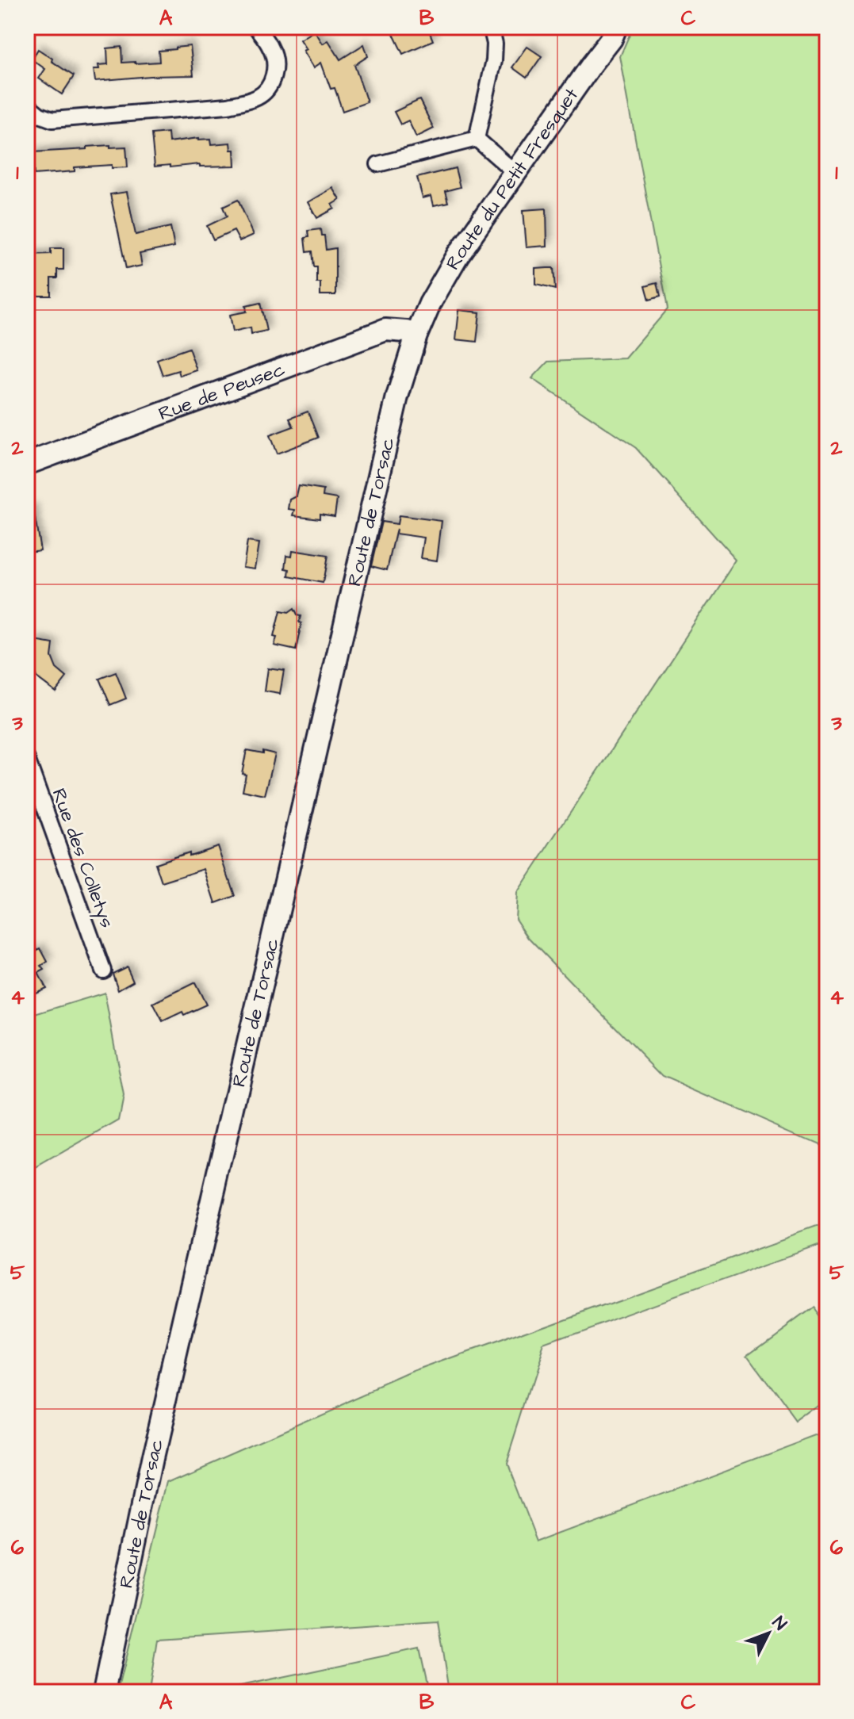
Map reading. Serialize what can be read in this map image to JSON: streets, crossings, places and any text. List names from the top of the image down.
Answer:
{
  "streets": {
    "street": [
      "Route du Petit Fresquet",
      "Rue de Peusec",
      "Route de Torsac",
      "Rue des Colletys"
    ]
  },
  "crossings": [
    ["Route du Petit Fresquet", "Rue de Peusec"],
    ["Route du Petit Fresquet", "Route de Torsac"],
    ["Rue de Peusec", "Route de Torsac"]
  ],
  "north": "top right",
  "grid": {
    "columns": ["A", "B", "C"],
    "rows": [
      "1",
      "2",
      "3",
      "4",
      "5",
      "6"
    ]
  }
}
